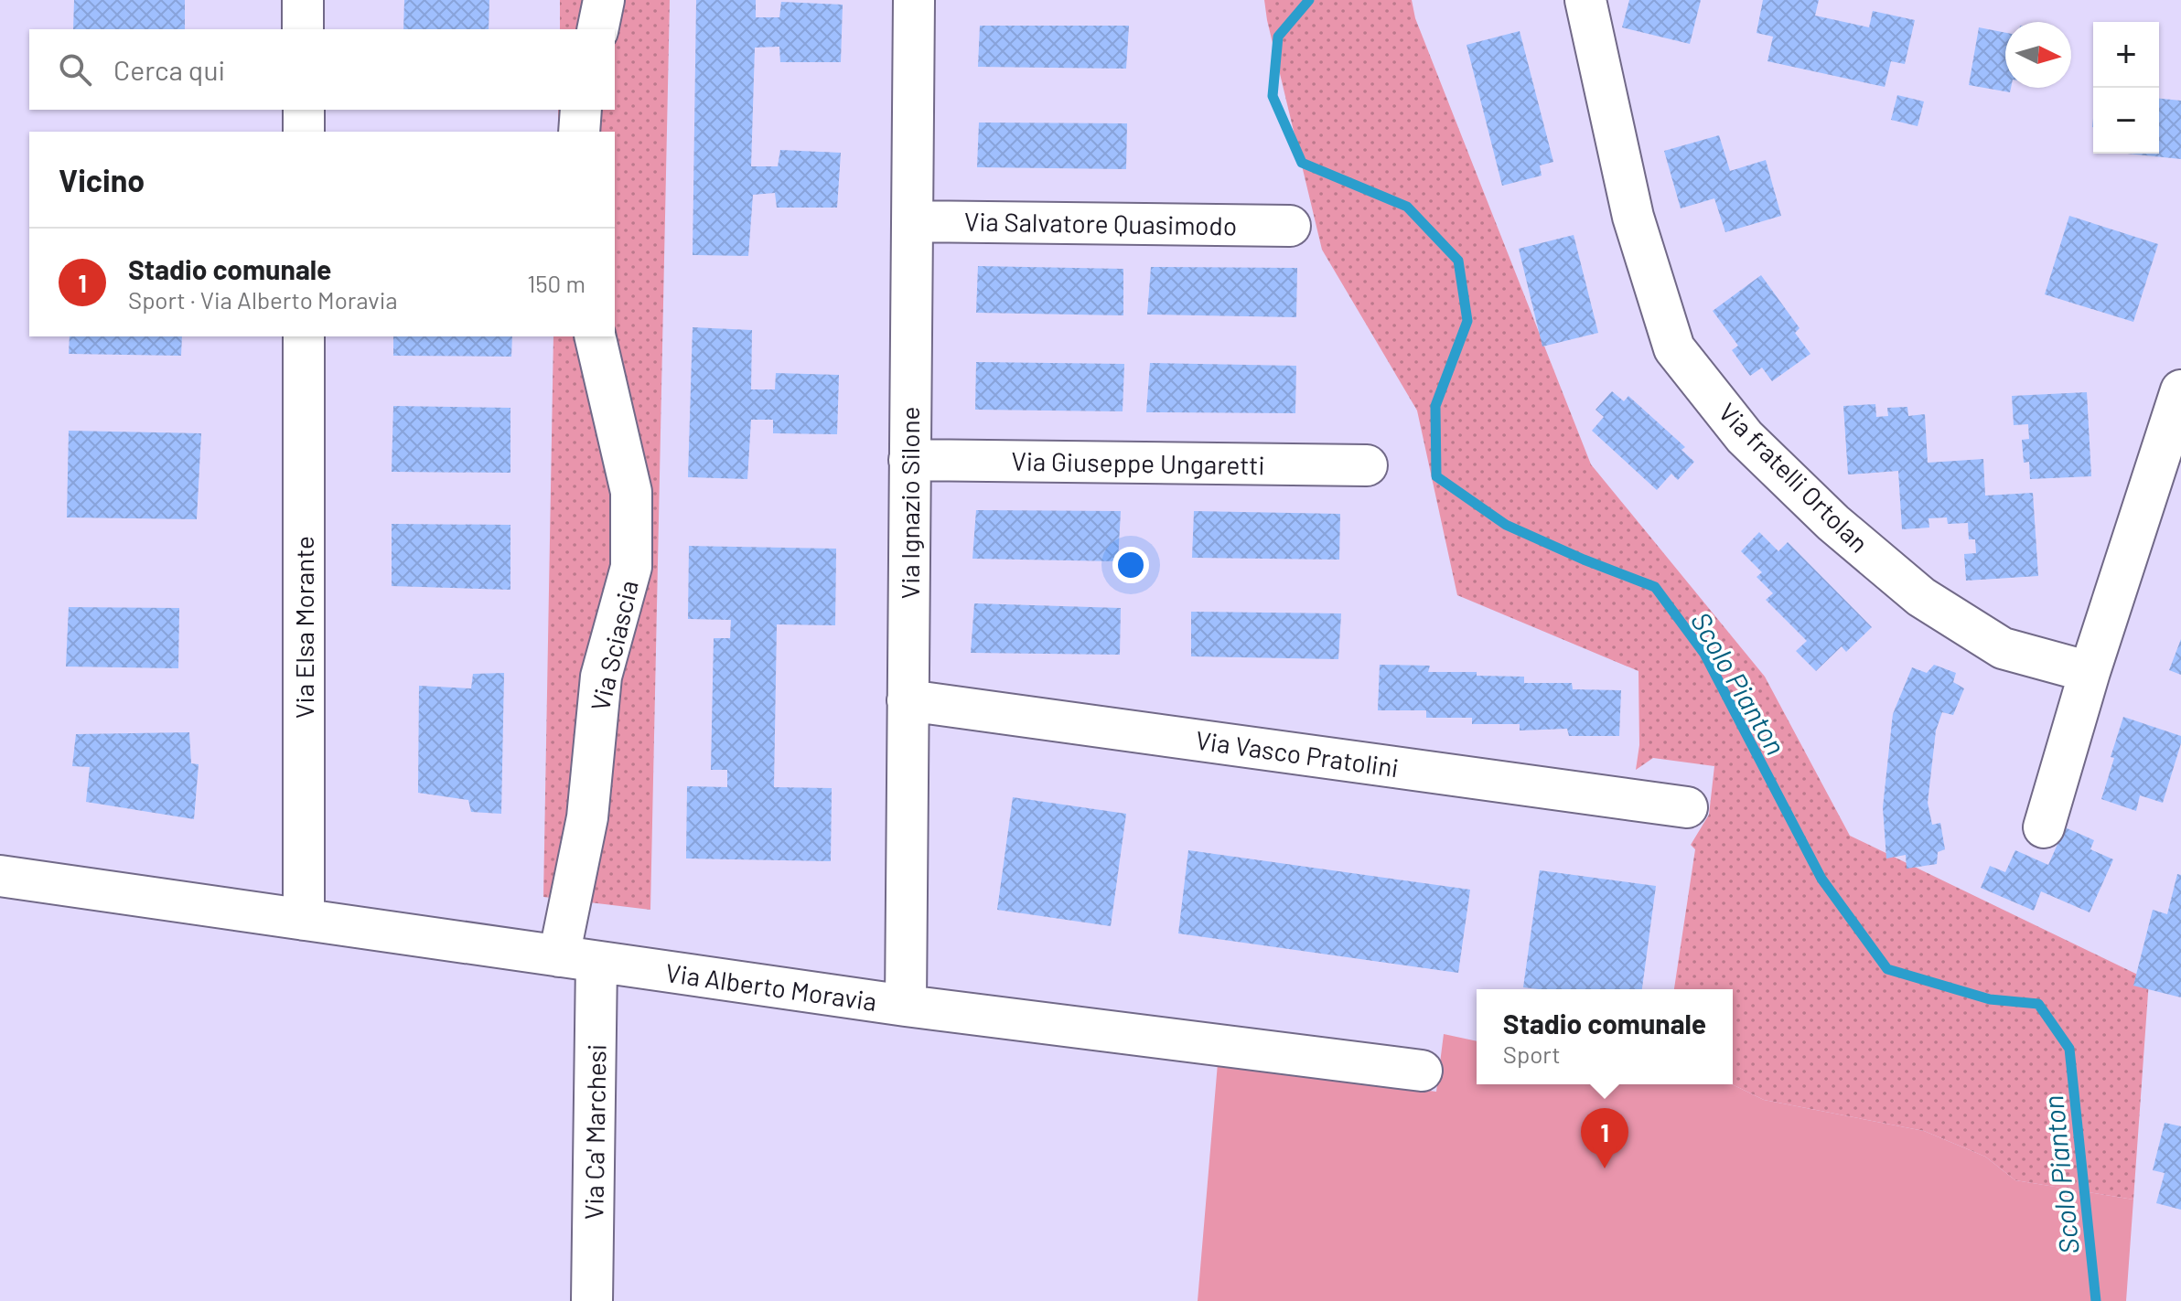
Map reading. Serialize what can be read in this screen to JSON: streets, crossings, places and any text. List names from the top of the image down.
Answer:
{
  "streets": {
    "street": [
      "Via Salvatore Quasimodo",
      "Via Giuseppe Ungaretti",
      "Via fratelli Ortolan",
      "Via Ignazio Silone",
      "Via Elsa Morante",
      "Via Sciascia",
      "Via Vasco Pratolini",
      "Via Alberto Moravia",
      "Via Ca' Marchesi"
    ]
  },
  "crossings": [
    ["Via Salvatore Quasimodo", "Via Ignazio Silone"],
    ["Via Giuseppe Ungaretti", "Via Ignazio Silone"],
    ["Via Ignazio Silone", "Via Vasco Pratolini"],
    ["Via Ignazio Silone", "Via Alberto Moravia"],
    ["Via Elsa Morante", "Via Alberto Moravia"],
    ["Via Sciascia", "Via Alberto Moravia"],
    ["Via Sciascia", "Via Ca' Marchesi"],
    ["Via Alberto Moravia", "Via Ca' Marchesi"]
  ],
  "water": ["Scolo Pianton"],
  "north": "right",
  "page": {
    "map_buttons": ["+", "−"],
    "search": "Cerca qui",
    "heading": "Vicino",
    "list": [
      {
        "mark": "1",
        "name": "Stadio comunale",
        "note": "Sport · Via Alberto Moravia",
        "value": "150 m"
      }
    ],
    "popup": ["Stadio comunale", "Sport"],
    "pins": "1"
  }
}
